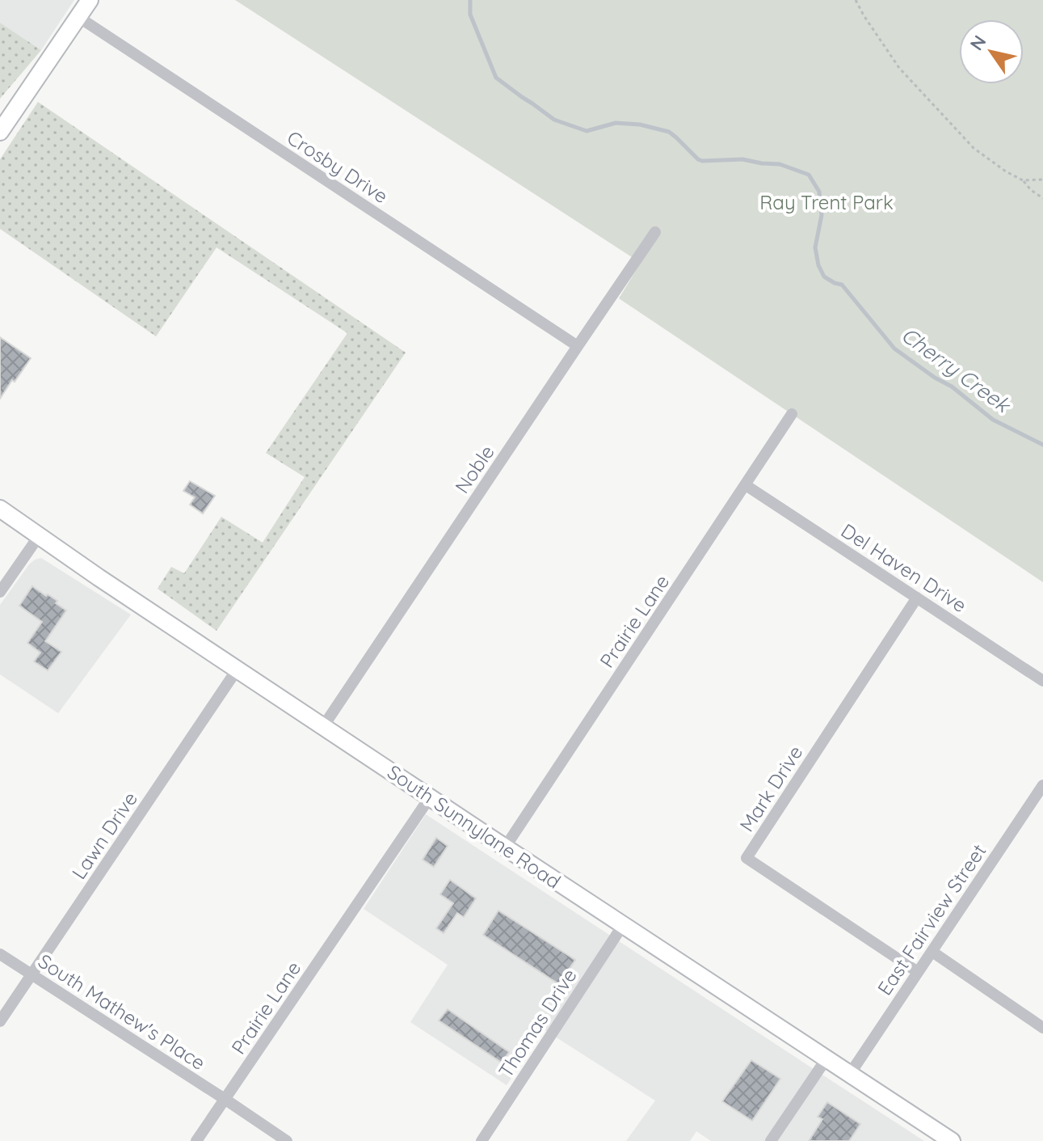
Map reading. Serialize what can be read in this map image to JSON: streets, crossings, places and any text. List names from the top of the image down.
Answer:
{
  "streets": {
    "main road": ["South Sunnylane Road"],
    "street": [
      "Crosby Drive",
      "Noble",
      "Del Haven Drive",
      "Prairie Lane",
      "Mark Drive",
      "Lawn Drive",
      "East Fairview Street",
      "South Mathew's Place",
      "Thomas Drive"
    ]
  },
  "crossings": [
    ["Crosby Drive", "Noble"],
    ["Noble", "South Sunnylane Road"],
    ["Del Haven Drive", "Prairie Lane"],
    ["Del Haven Drive", "Mark Drive"],
    ["Prairie Lane", "South Sunnylane Road"],
    ["Prairie Lane", "South Mathew's Place"],
    ["Mark Drive", "East Fairview Street"],
    ["South Sunnylane Road", "Lawn Drive"],
    ["South Sunnylane Road", "East Fairview Street"],
    ["South Sunnylane Road", "Thomas Drive"],
    ["Lawn Drive", "South Mathew's Place"]
  ],
  "water": ["Cherry Creek"],
  "parks": ["Ray Trent Park"],
  "north": "top left"
}
